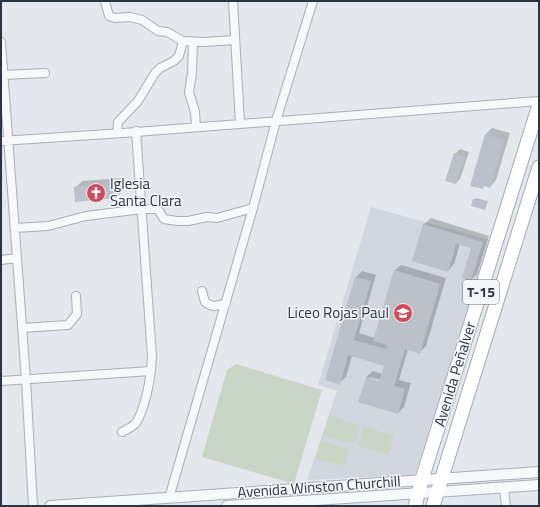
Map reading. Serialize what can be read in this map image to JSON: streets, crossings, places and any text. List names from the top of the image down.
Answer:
{
  "streets": {
    "main road": ["T-15", "Avenida Peñalver"],
    "street": ["Avenida Winston Churchill"]
  },
  "crossings": [
    ["Avenida Peñalver", "Avenida Winston Churchill"]
  ],
  "places": {
    "church": ["Iglesia Santa Clara"],
    "school or university": ["Liceo Rojas Paul"]
  }
}
